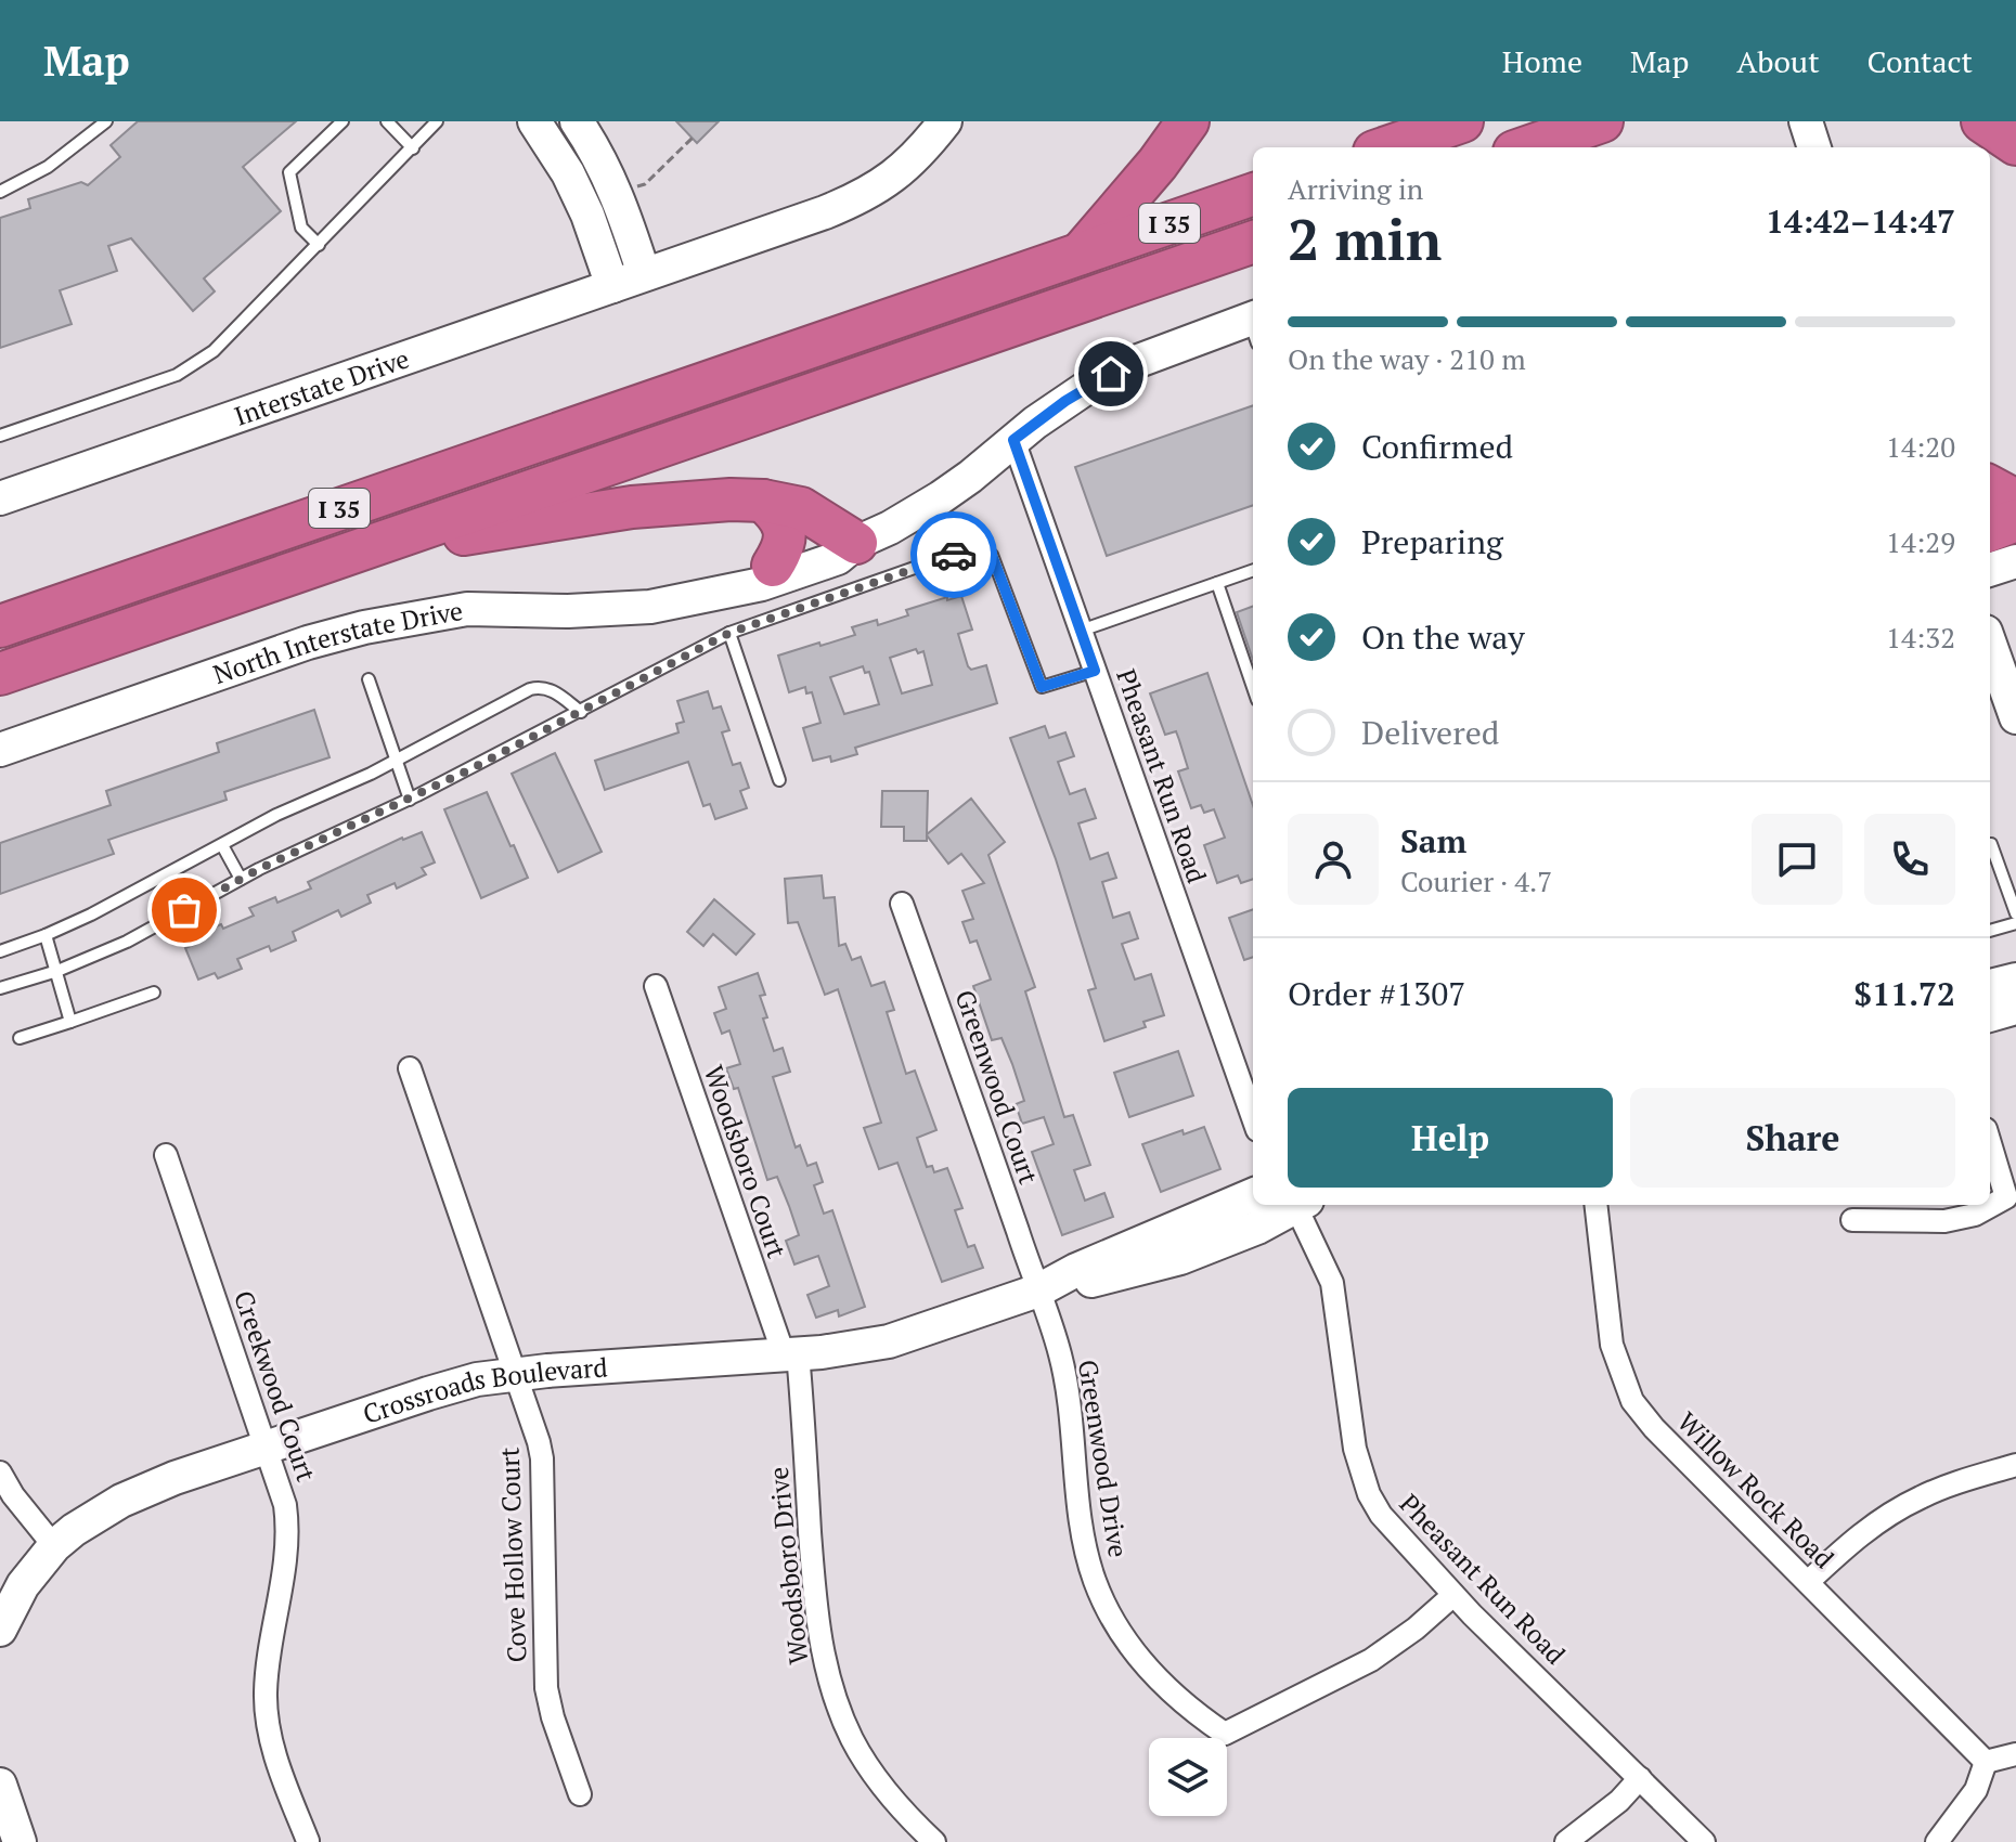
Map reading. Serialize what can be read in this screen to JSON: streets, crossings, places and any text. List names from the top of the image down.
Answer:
{
  "streets": {
    "highway": ["I 35"],
    "street": [
      "Interstate Drive",
      "North Interstate Drive",
      "Pheasant Run Road",
      "Greenwood Court",
      "Woodsboro Court",
      "Creekwood Court",
      "Crossroads Boulevard",
      "Greenwood Drive",
      "Willow Rock Road",
      "Cove Hollow Court",
      "Woodsboro Drive"
    ]
  },
  "crossings": [
    ["North Interstate Drive", "Pheasant Run Road"],
    ["Pheasant Run Road", "Greenwood Drive"],
    ["Greenwood Court", "Crossroads Boulevard"],
    ["Greenwood Court", "Greenwood Drive"],
    ["Woodsboro Court", "Crossroads Boulevard"],
    ["Woodsboro Court", "Woodsboro Drive"],
    ["Creekwood Court", "Crossroads Boulevard"],
    ["Crossroads Boulevard", "Greenwood Drive"],
    ["Crossroads Boulevard", "Cove Hollow Court"],
    ["Crossroads Boulevard", "Woodsboro Drive"]
  ],
  "page": {
    "header": "Map",
    "nav": [
      "Home",
      "Map",
      "About",
      "Contact"
    ],
    "heading": ["2 min", "Arriving in", "14:42–14:47"],
    "panel": [
      "Sam",
      "Courier · 4.7",
      "Order #1307",
      "$11.72"
    ],
    "bar": "On the way · 210 m",
    "list": [
      ["Confirmed", "14:20"],
      ["Preparing", "14:29"],
      ["On the way", "14:32"],
      "Delivered"
    ],
    "buttons": ["Help", "Share"]
  }
}
